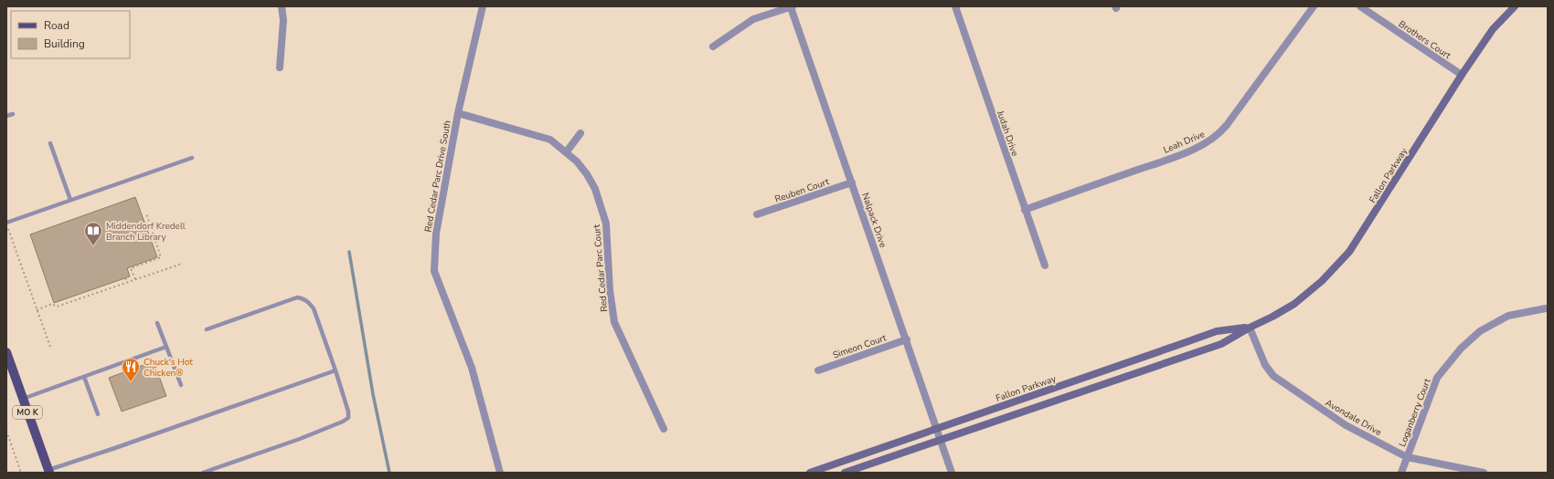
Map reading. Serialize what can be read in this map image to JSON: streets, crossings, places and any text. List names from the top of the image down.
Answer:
{
  "streets": {
    "main road": ["MO K"],
    "street": [
      "Brothers Court",
      "Judah Drive",
      "Leah Drive",
      "Fallon Parkway",
      "Red Cedar Parc Drive South",
      "Reuben Court",
      "Nalpack Drive",
      "Red Cedar Parc Court",
      "Simeon Court",
      "Loganberry Court",
      "Avondale Drive"
    ]
  },
  "crossings": [
    ["Brothers Court", "Fallon Parkway"],
    ["Judah Drive", "Leah Drive"],
    ["Fallon Parkway", "Nalpack Drive"],
    ["Fallon Parkway", "Avondale Drive"],
    ["Red Cedar Parc Drive South", "Red Cedar Parc Court"],
    ["Reuben Court", "Nalpack Drive"],
    ["Nalpack Drive", "Simeon Court"],
    ["Loganberry Court", "Avondale Drive"]
  ],
  "places": {
    "library": ["Middendorf Kredell Branch Library"],
    "restaurant": ["Chuck's Hot Chicken®"]
  },
  "legend": ["Road", "Building"]
}
